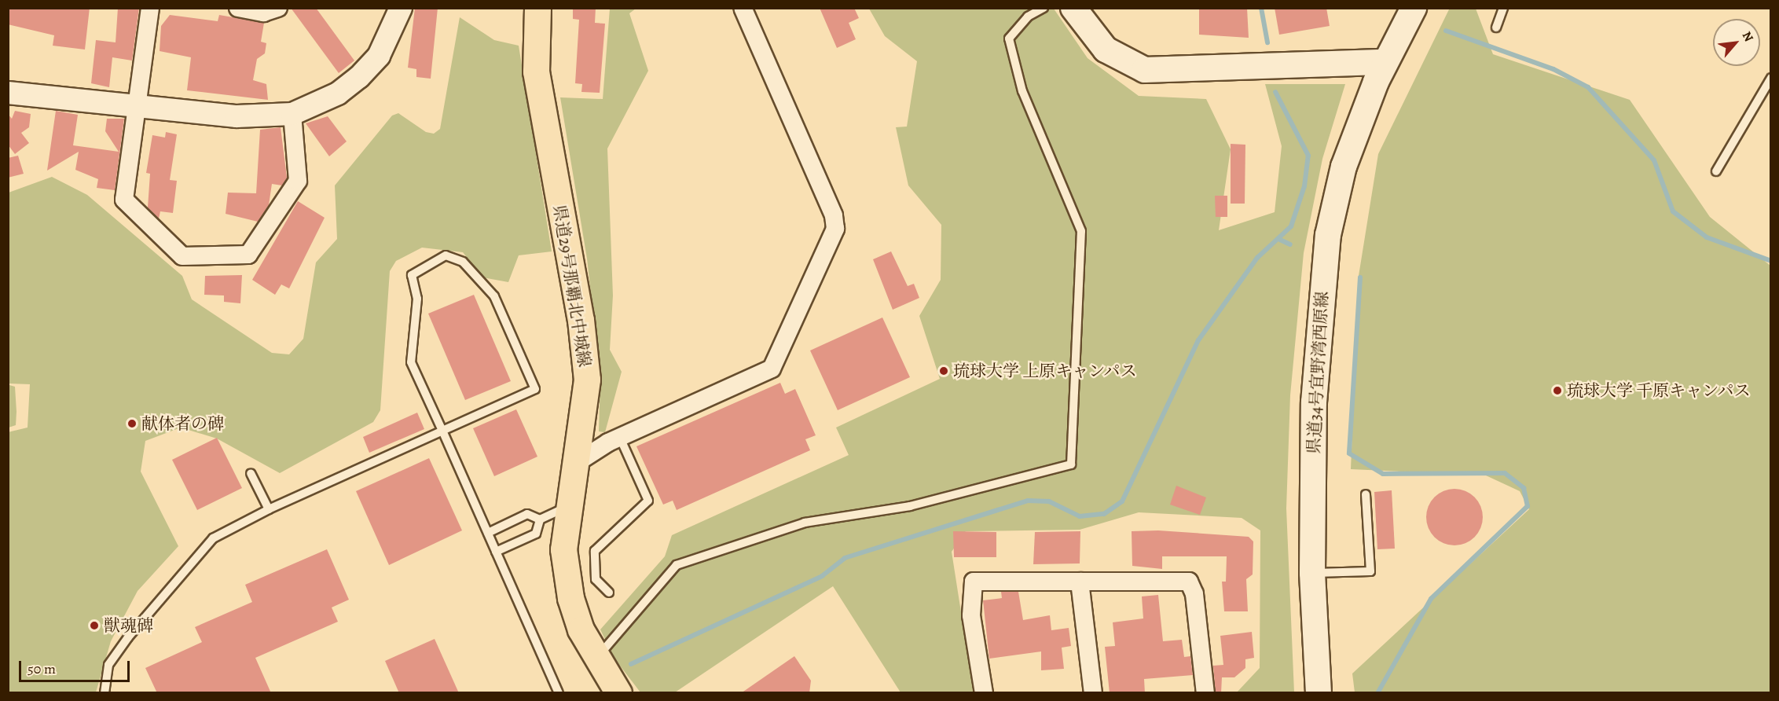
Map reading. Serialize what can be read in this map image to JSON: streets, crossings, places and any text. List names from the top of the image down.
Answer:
{
  "streets": {
    "main road": ["県道29号那覇北中城線", "県道34号宜野湾西原線"]
  },
  "places": [
    "琉球大学 上原キャンパス",
    "琉球大学 千原キャンパス",
    "献体者の碑",
    "獣魂碑"
  ],
  "scale_bar": "50 m",
  "north": "top right"
}
